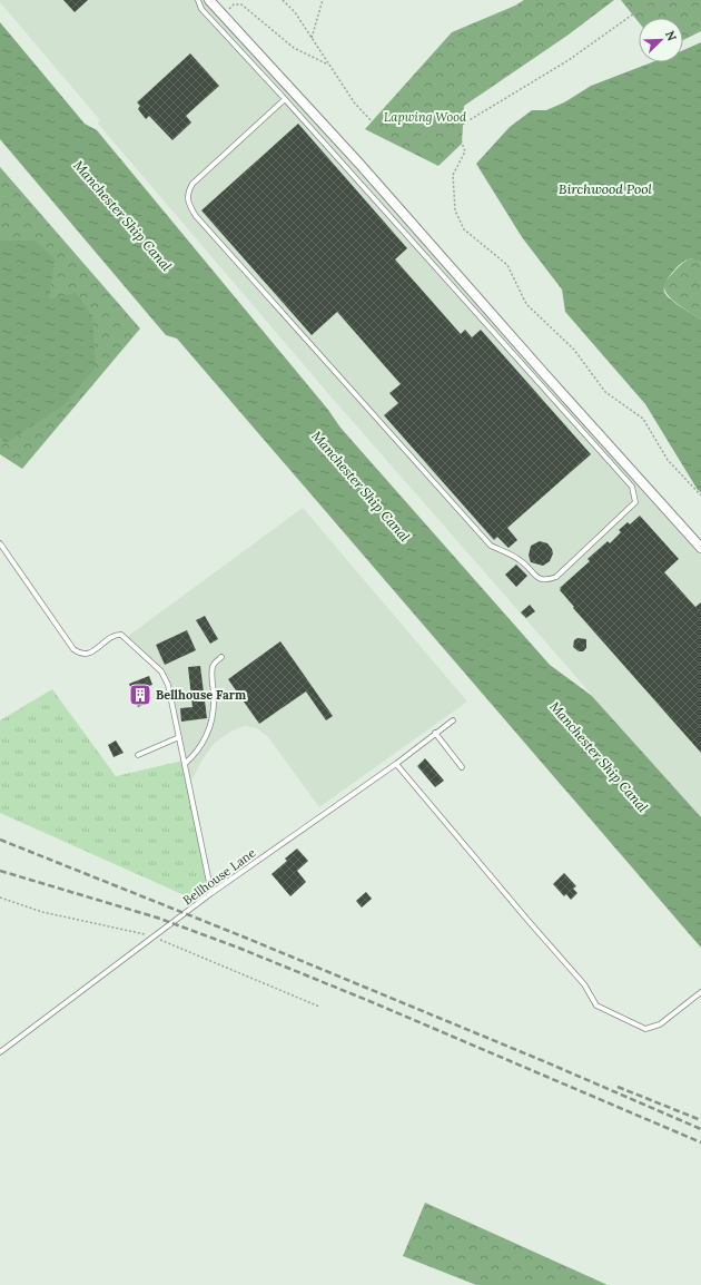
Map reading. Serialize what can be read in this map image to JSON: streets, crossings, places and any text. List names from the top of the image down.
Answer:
{
  "streets": {
    "lane": ["Bellhouse Lane"]
  },
  "water": ["Birchwood Pool", "Manchester Ship Canal"],
  "parks": ["Lapwing Wood"],
  "places": {
    "building": ["Bellhouse Farm"]
  },
  "north": "top right"
}
